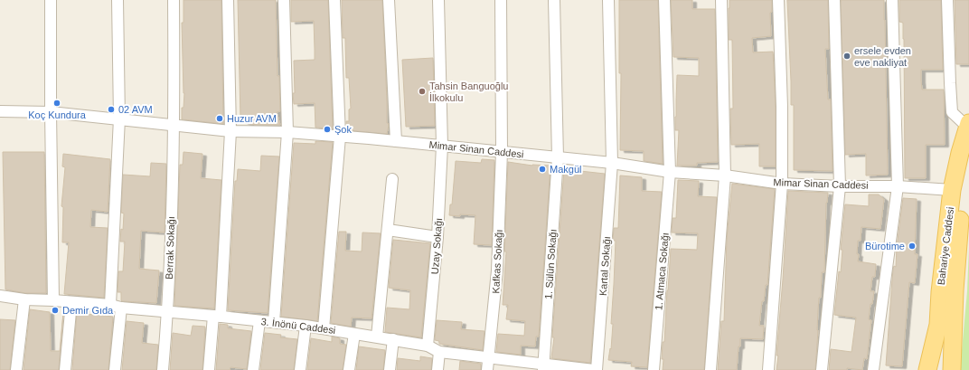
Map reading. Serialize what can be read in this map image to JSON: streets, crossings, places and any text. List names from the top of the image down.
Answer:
{
  "streets": {
    "main road": ["Bahariye Caddesi"],
    "street": [
      "Mimar Sinan Caddesi",
      "Uzay Sokağı",
      "Berrak Sokağı",
      "Kafkas Sokağı",
      "1. Sülün Sokağı",
      "Kartal Sokağı",
      "1. Atmaca Sokağı",
      "3. İnönü Caddesi"
    ]
  },
  "crossings": [
    ["Mimar Sinan Caddesi", "Uzay Sokağı"],
    ["Mimar Sinan Caddesi", "Bahariye Caddesi"],
    ["Mimar Sinan Caddesi", "Berrak Sokağı"],
    ["Mimar Sinan Caddesi", "Kafkas Sokağı"],
    ["Mimar Sinan Caddesi", "1. Sülün Sokağı"],
    ["Mimar Sinan Caddesi", "Kartal Sokağı"],
    ["Mimar Sinan Caddesi", "1. Atmaca Sokağı"],
    ["Uzay Sokağı", "3. İnönü Caddesi"],
    ["Berrak Sokağı", "3. İnönü Caddesi"],
    ["Kafkas Sokağı", "3. İnönü Caddesi"],
    ["1. Sülün Sokağı", "3. İnönü Caddesi"],
    ["Kartal Sokağı", "3. İnönü Caddesi"]
  ],
  "places": [
    "ersele evden eve nakliyat",
    "Tahsin Banguoğlu İlkokulu",
    "Koç Kundura",
    "02 AVM",
    "Huzur AVM",
    "Şok",
    "Makgül",
    "Bürotime",
    "Demir Gıda"
  ]
}
